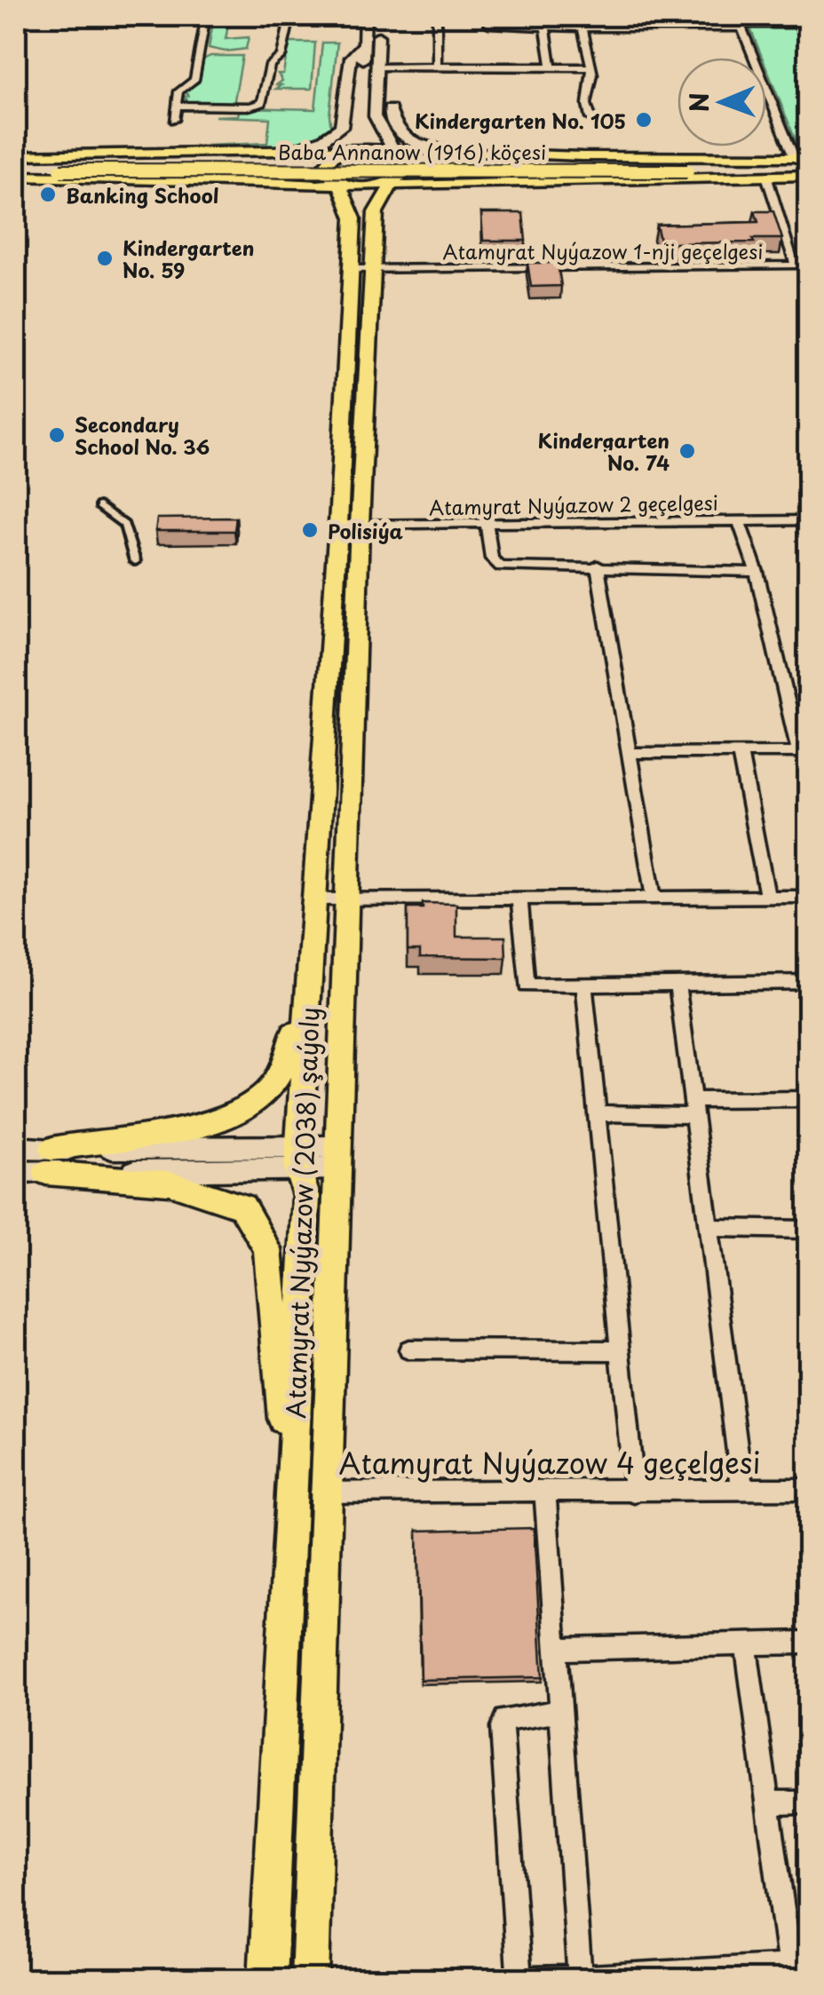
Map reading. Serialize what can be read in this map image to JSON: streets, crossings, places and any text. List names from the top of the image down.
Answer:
{
  "streets": {
    "main road": ["Baba Annanow (1916) köçesi", "Atamyrat Nyýazow (2038) şaýoly"],
    "street": ["Atamyrat Nyýazow 1-nji geçelgesi", "Atamyrat Nyýazow 2 geçelgesi", "Atamyrat Nyýazow 4 geçelgesi"]
  },
  "crossings": [
    ["Atamyrat Nyýazow 1-nji geçelgesi", "Atamyrat Nyýazow (2038) şaýoly"],
    ["Atamyrat Nyýazow 2 geçelgesi", "Atamyrat Nyýazow (2038) şaýoly"],
    ["Atamyrat Nyýazow (2038) şaýoly", "Atamyrat Nyýazow 4 geçelgesi"]
  ],
  "places": [
    "Kindergarten No. 105",
    "Banking School",
    "Kindergarten No. 59",
    "Secondary School No. 36",
    "Kindergarten No. 74",
    "Polisiýa"
  ],
  "north": "left"
}
